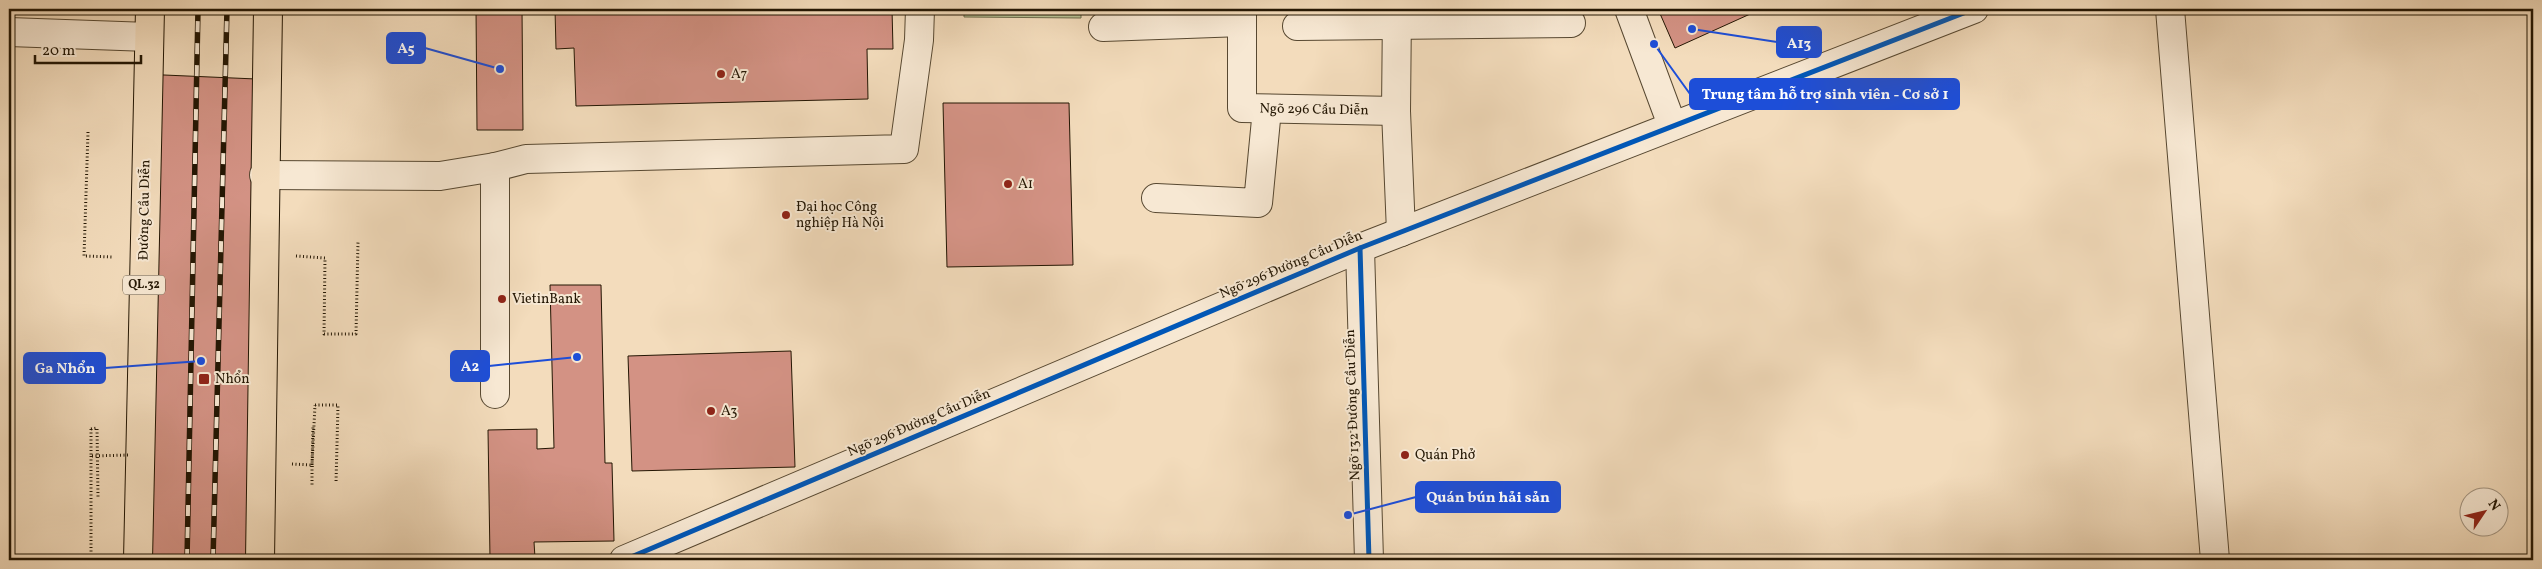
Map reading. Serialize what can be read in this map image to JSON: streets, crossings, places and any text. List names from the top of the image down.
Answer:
{
  "streets": {
    "highway": ["Đường Cầu Diễn", "QL.32"],
    "street": ["Ngõ 296 Cầu Diễn", "Ngõ 296 Đường Cầu Diễn", "Ngõ 132 Đường Cầu Diễn"]
  },
  "crossings": [
    ["Ngõ 296 Đường Cầu Diễn", "Ngõ 132 Đường Cầu Diễn"]
  ],
  "places": {
    "other": [
      "A13",
      "Trung tâm hỗ trợ sinh viên - Cơ sở 1",
      "A5",
      "A7",
      "A1",
      "Đại học Công nghiệp Hà Nội",
      "VietinBank",
      "A2",
      "Ga Nhổn",
      "A3",
      "Quán Phở",
      "Quán bún hải sản"
    ],
    "transit": ["Nhổn"]
  },
  "scale_bar": "20 m",
  "north": "top right"
}
